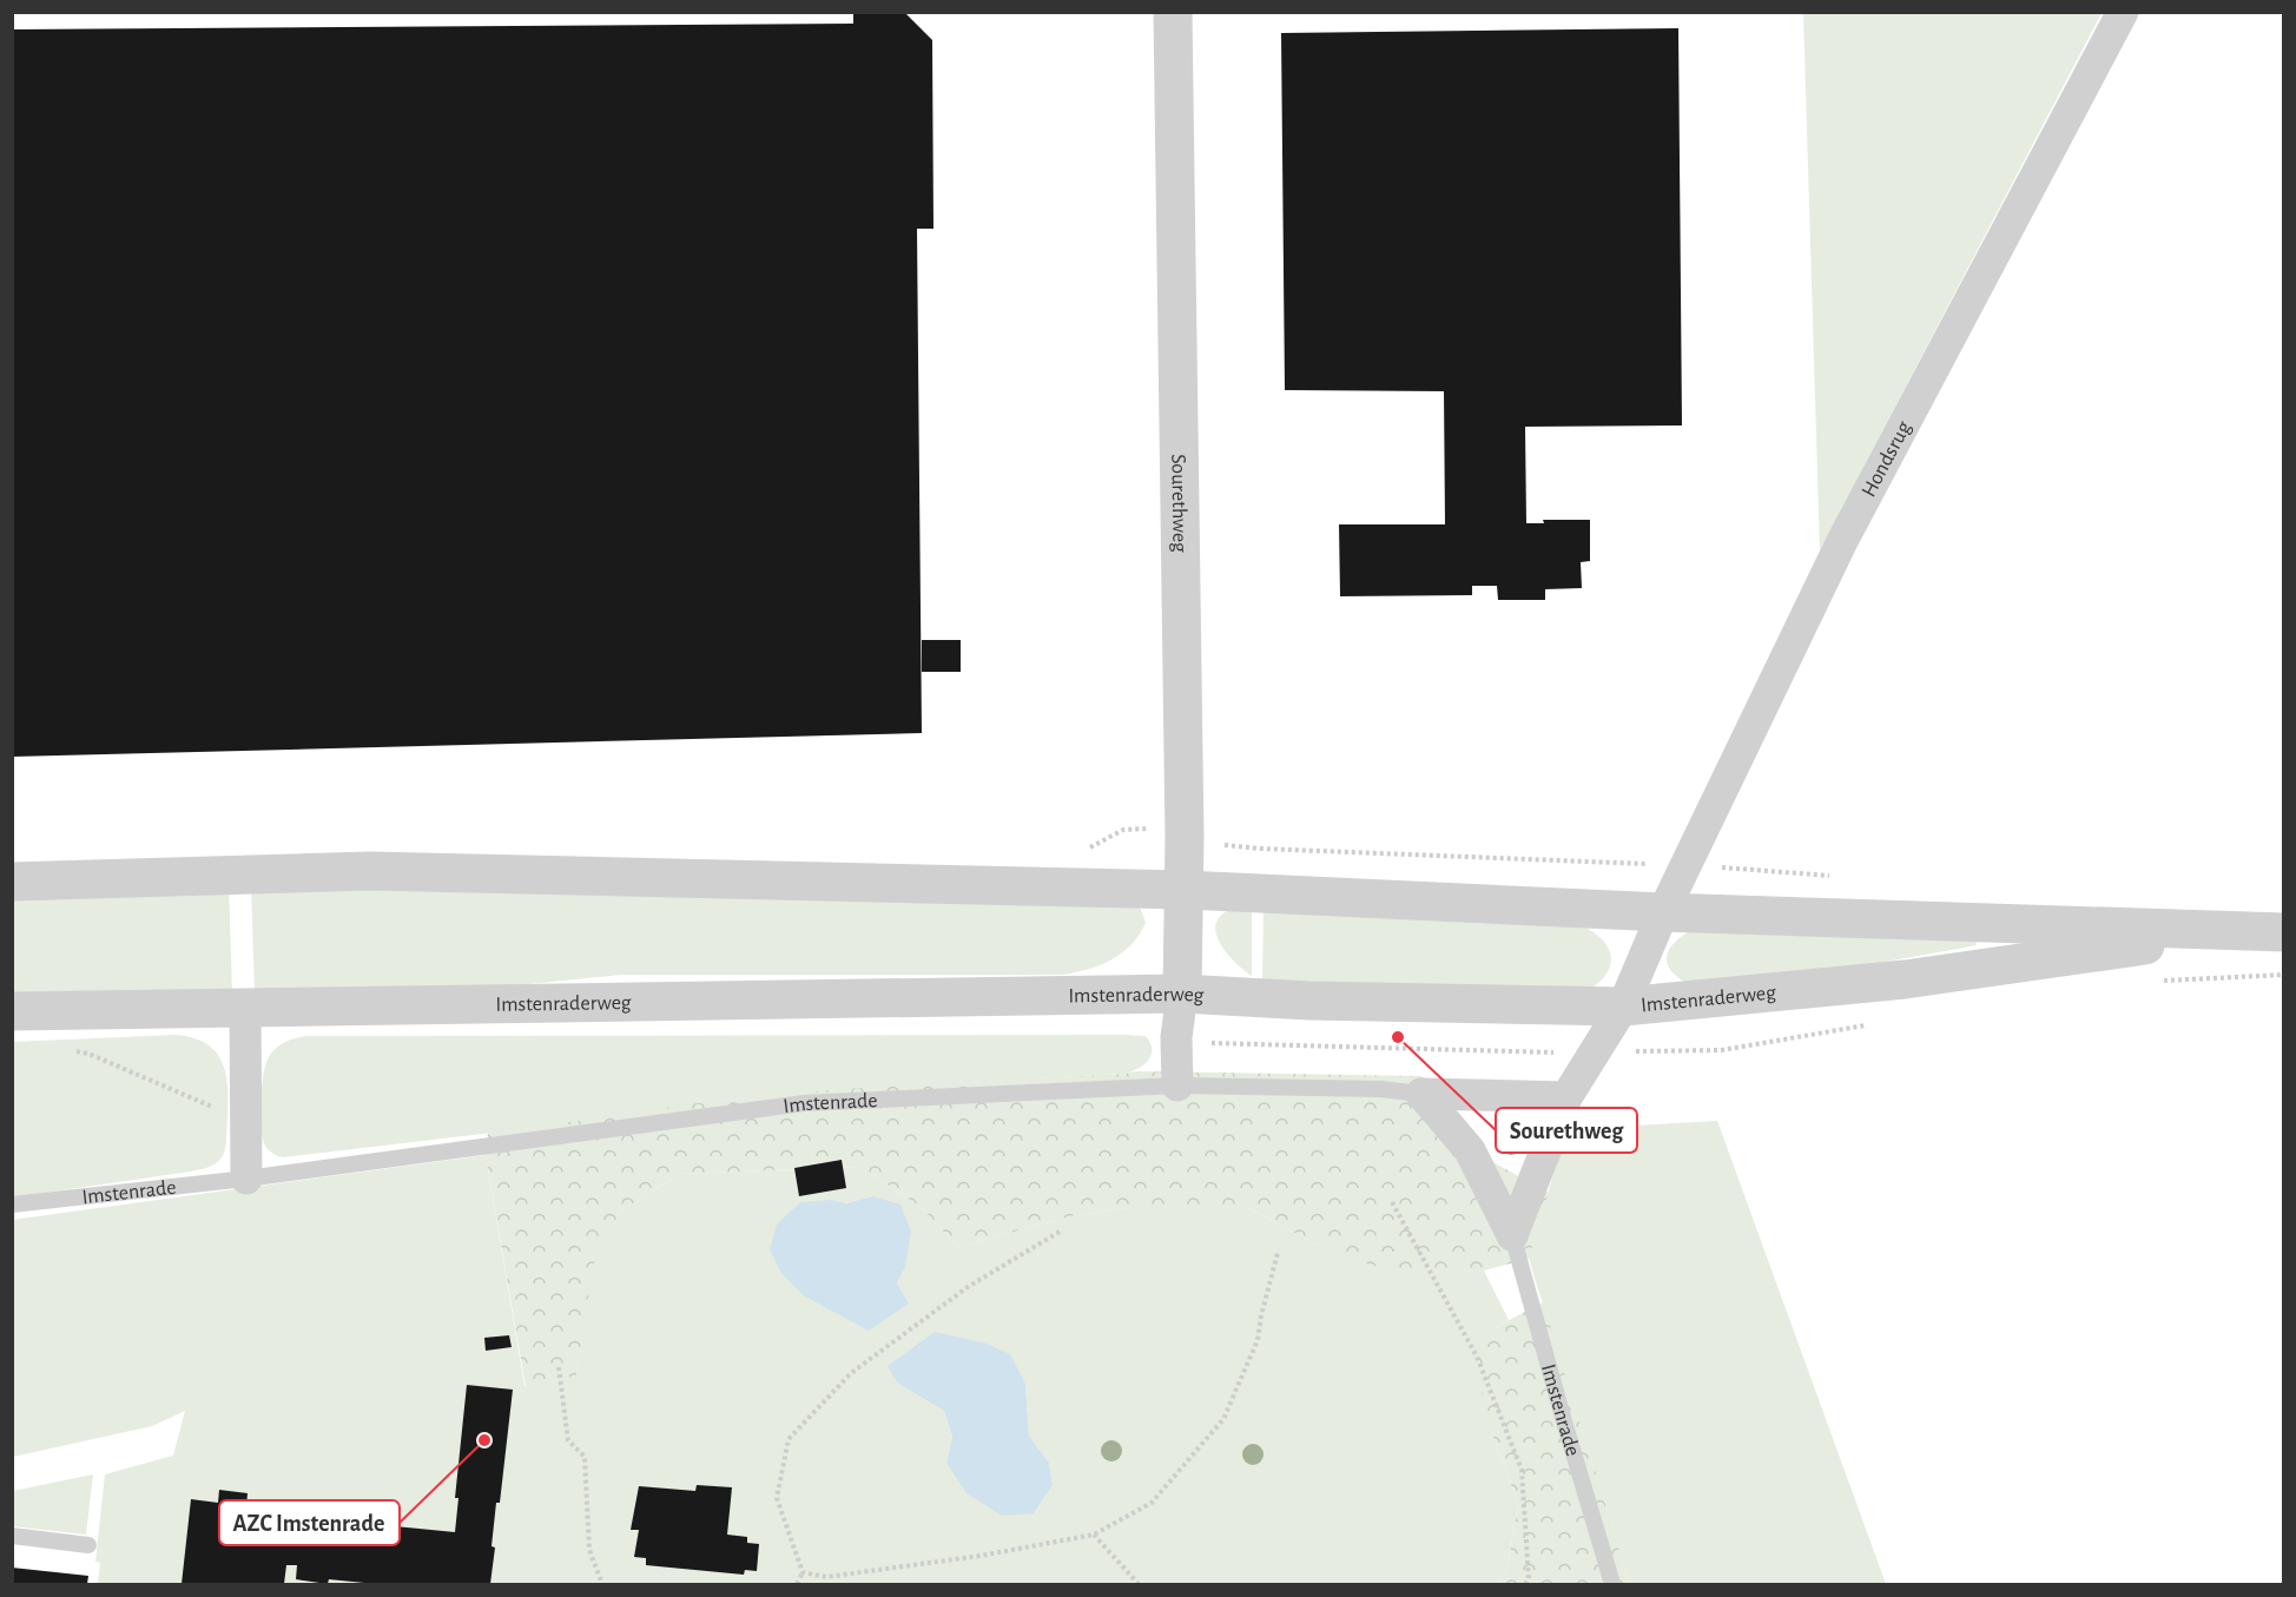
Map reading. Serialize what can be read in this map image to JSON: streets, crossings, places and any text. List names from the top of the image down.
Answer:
{
  "streets": {
    "street": [
      "Hondsrug",
      "Sourethweg",
      "Imstenraderweg",
      "Imstenrade"
    ]
  },
  "crossings": [
    ["Hondsrug", "Imstenraderweg"],
    ["Sourethweg", "Imstenraderweg"]
  ],
  "places": ["Sourethweg", "AZC Imstenrade"]
}
